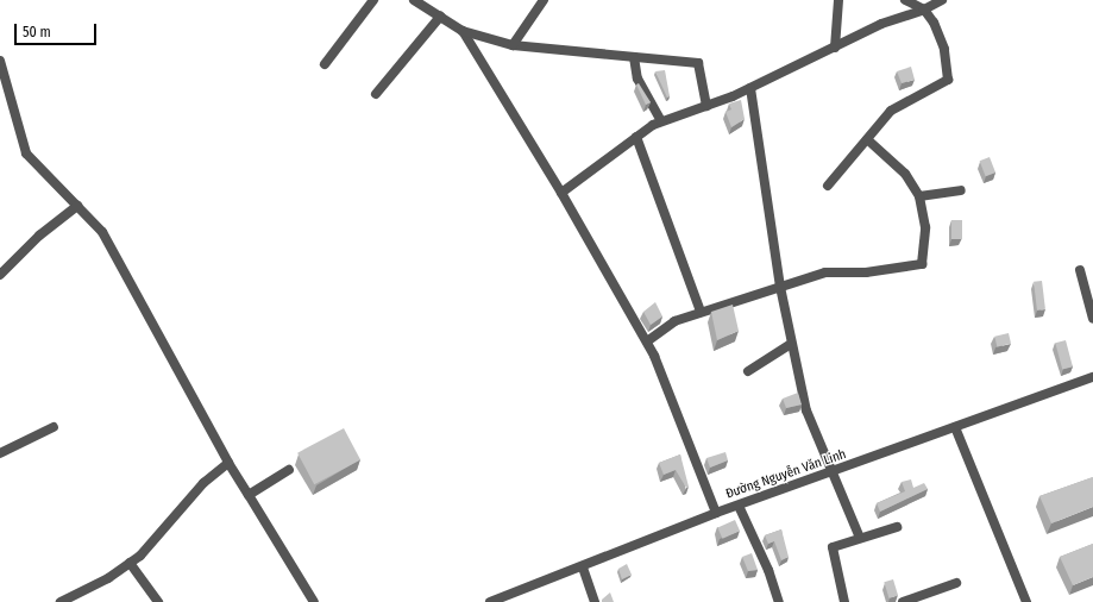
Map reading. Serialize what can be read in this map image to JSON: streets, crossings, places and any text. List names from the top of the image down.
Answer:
{
  "streets": {
    "street": ["Đường Nguyễn Văn Linh"]
  },
  "scale_bar": "50 m"
}
